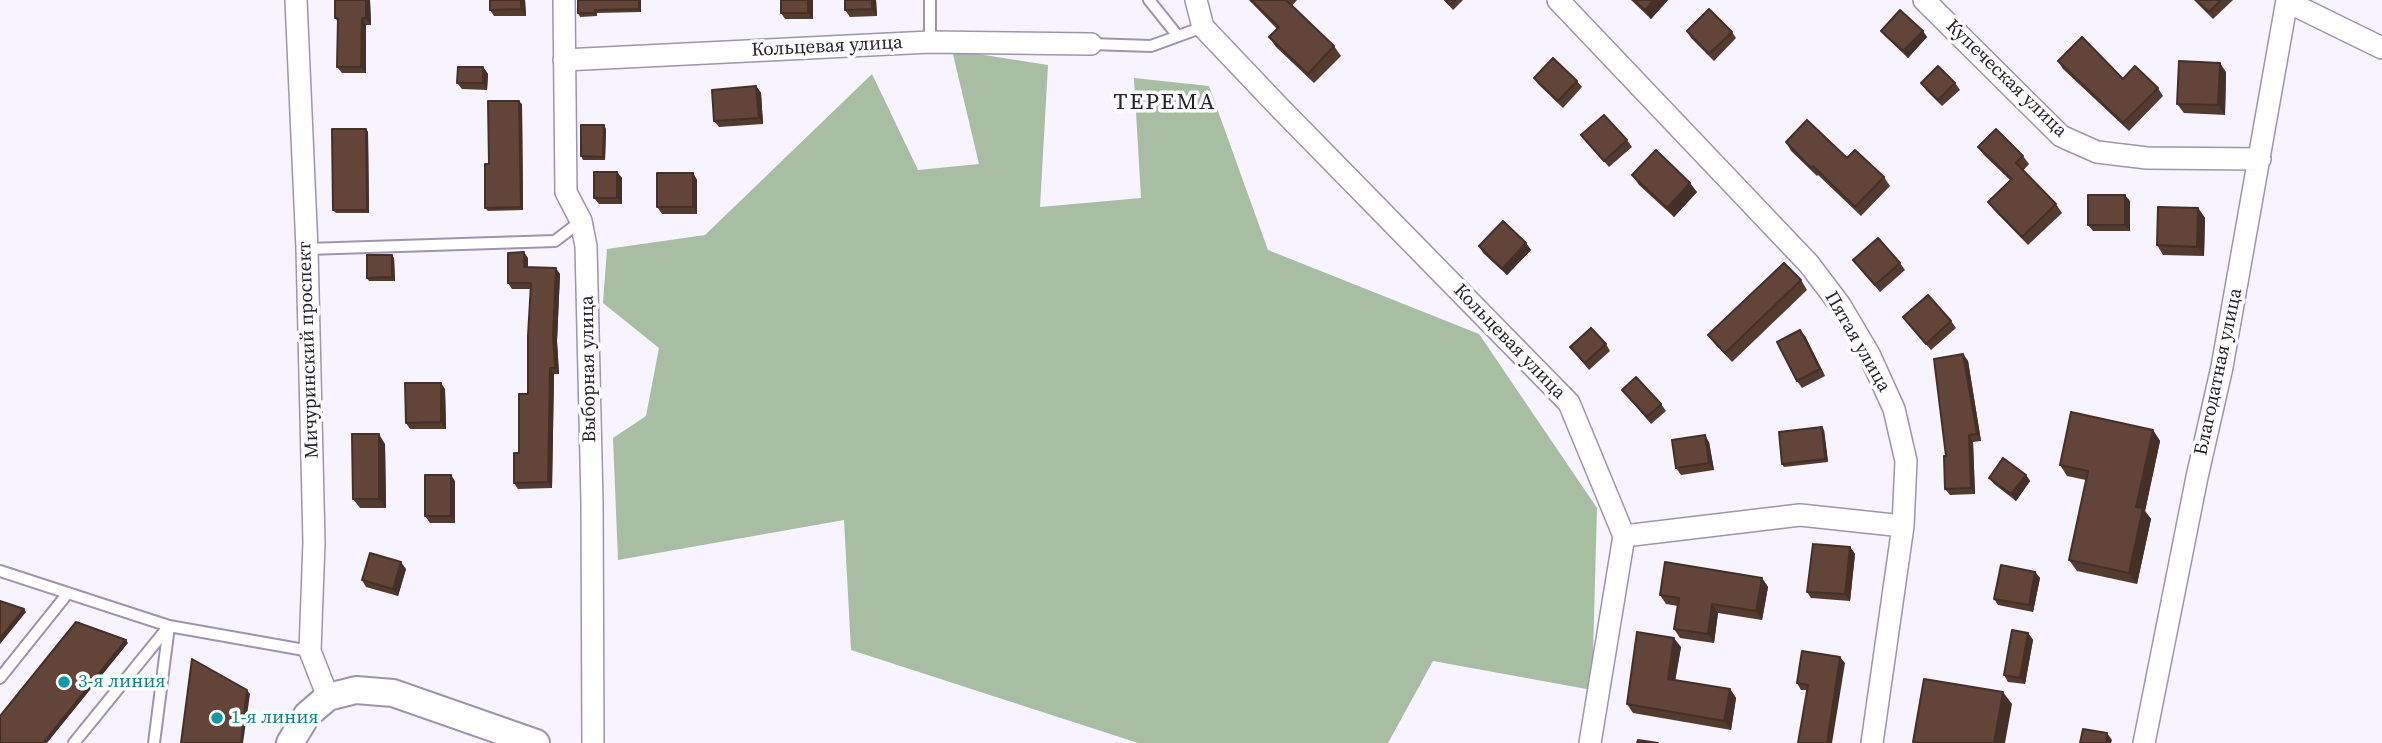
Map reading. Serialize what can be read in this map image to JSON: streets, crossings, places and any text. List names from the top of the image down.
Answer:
{
  "streets": {
    "street": [
      "Кольцевая улица",
      "Купеческая улица",
      "Пятая улица",
      "Мичуринский проспект",
      "Выборная улица",
      "Благодатная улица"
    ]
  },
  "crossings": [
    ["Кольцевая улица", "Выборная улица"],
    ["Купеческая улица", "Благодатная улица"]
  ],
  "districts": ["ТЕРЕМА"],
  "places": ["3-я линия", "1-я линия"]
}
